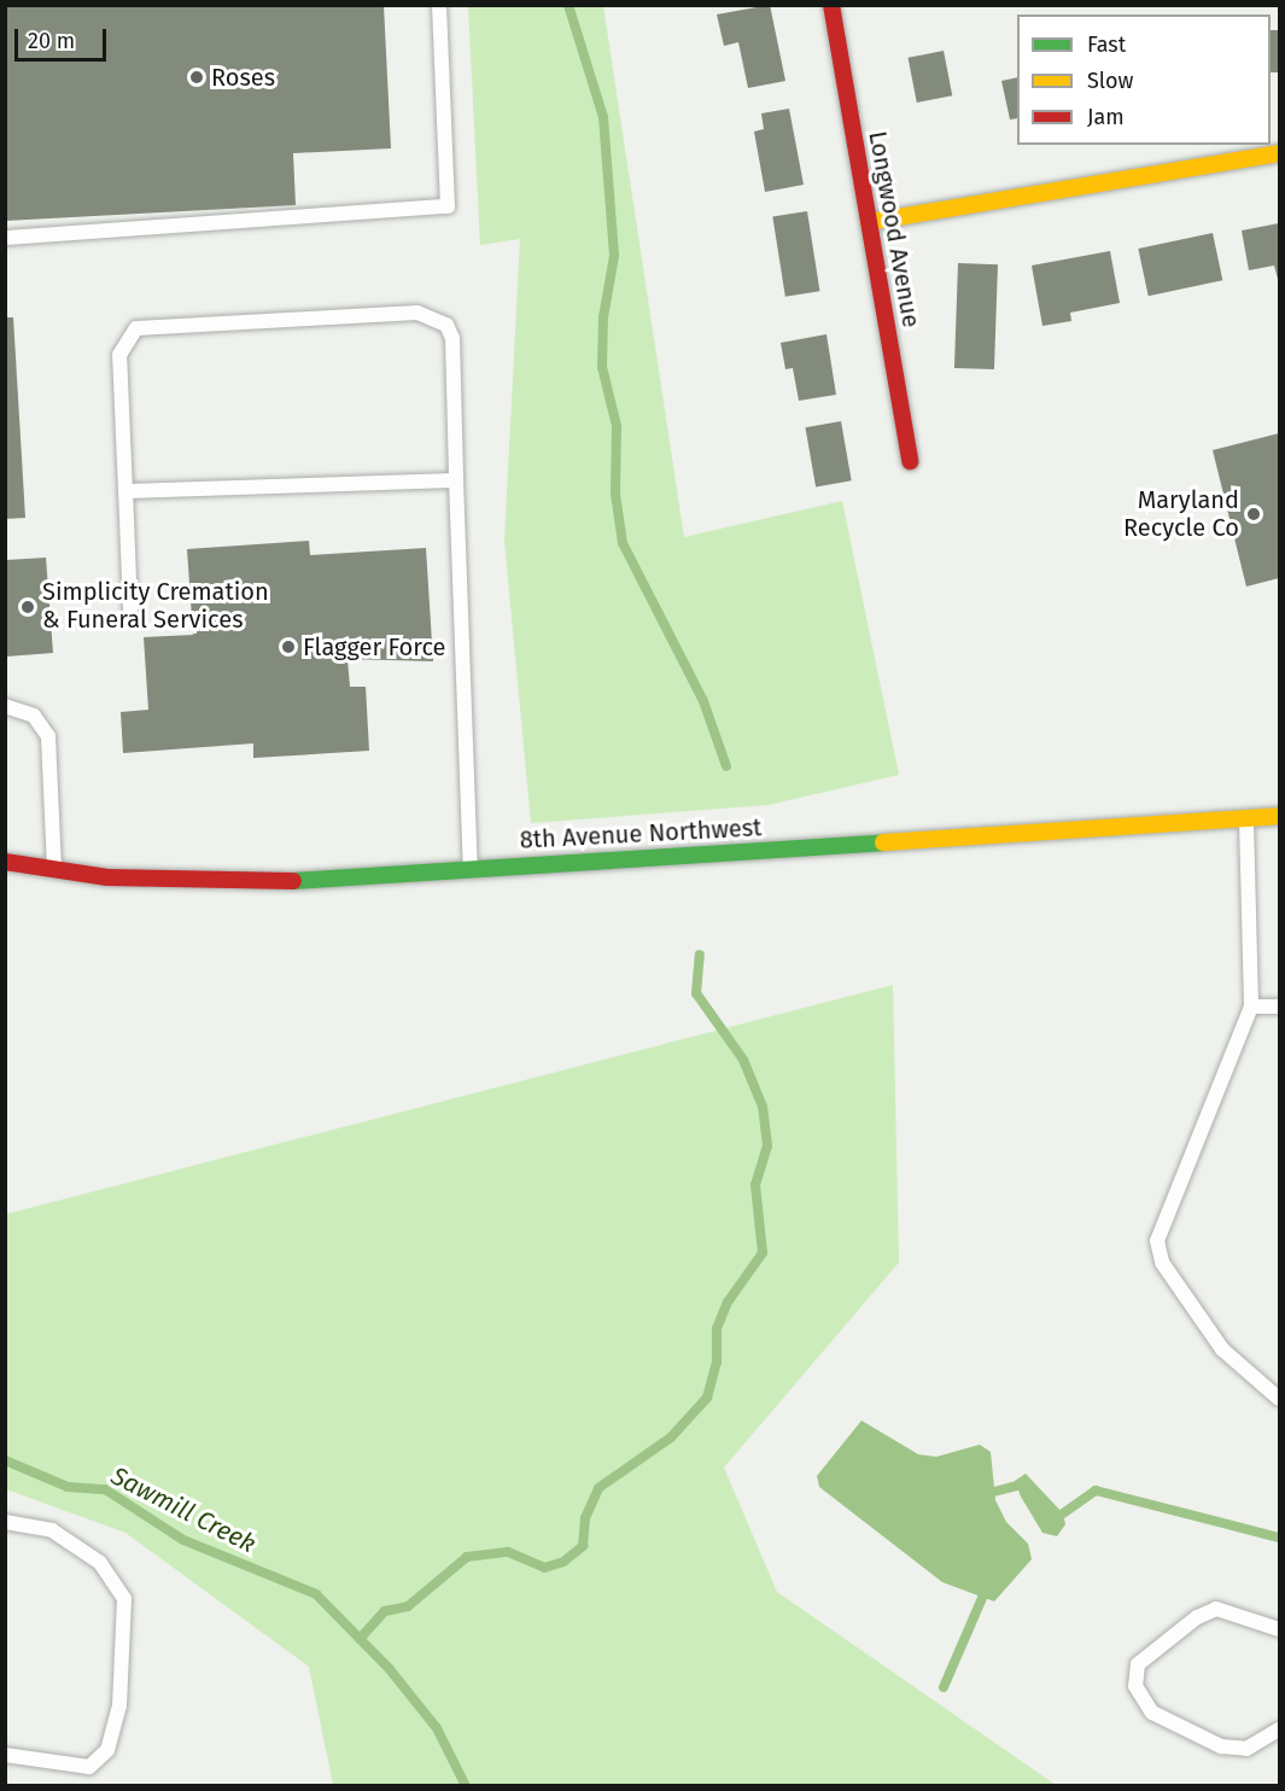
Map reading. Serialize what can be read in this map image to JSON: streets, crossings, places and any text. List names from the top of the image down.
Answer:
{
  "streets": {
    "street": ["Longwood Avenue", "8th Avenue Northwest"]
  },
  "water": ["Sawmill Creek"],
  "places": [
    "Roses",
    "Maryland Recycle Co",
    "Simplicity Cremation & Funeral Services",
    "Flagger Force"
  ],
  "legend": ["Fast", "Slow", "Jam"],
  "scale_bar": "20 m"
}
